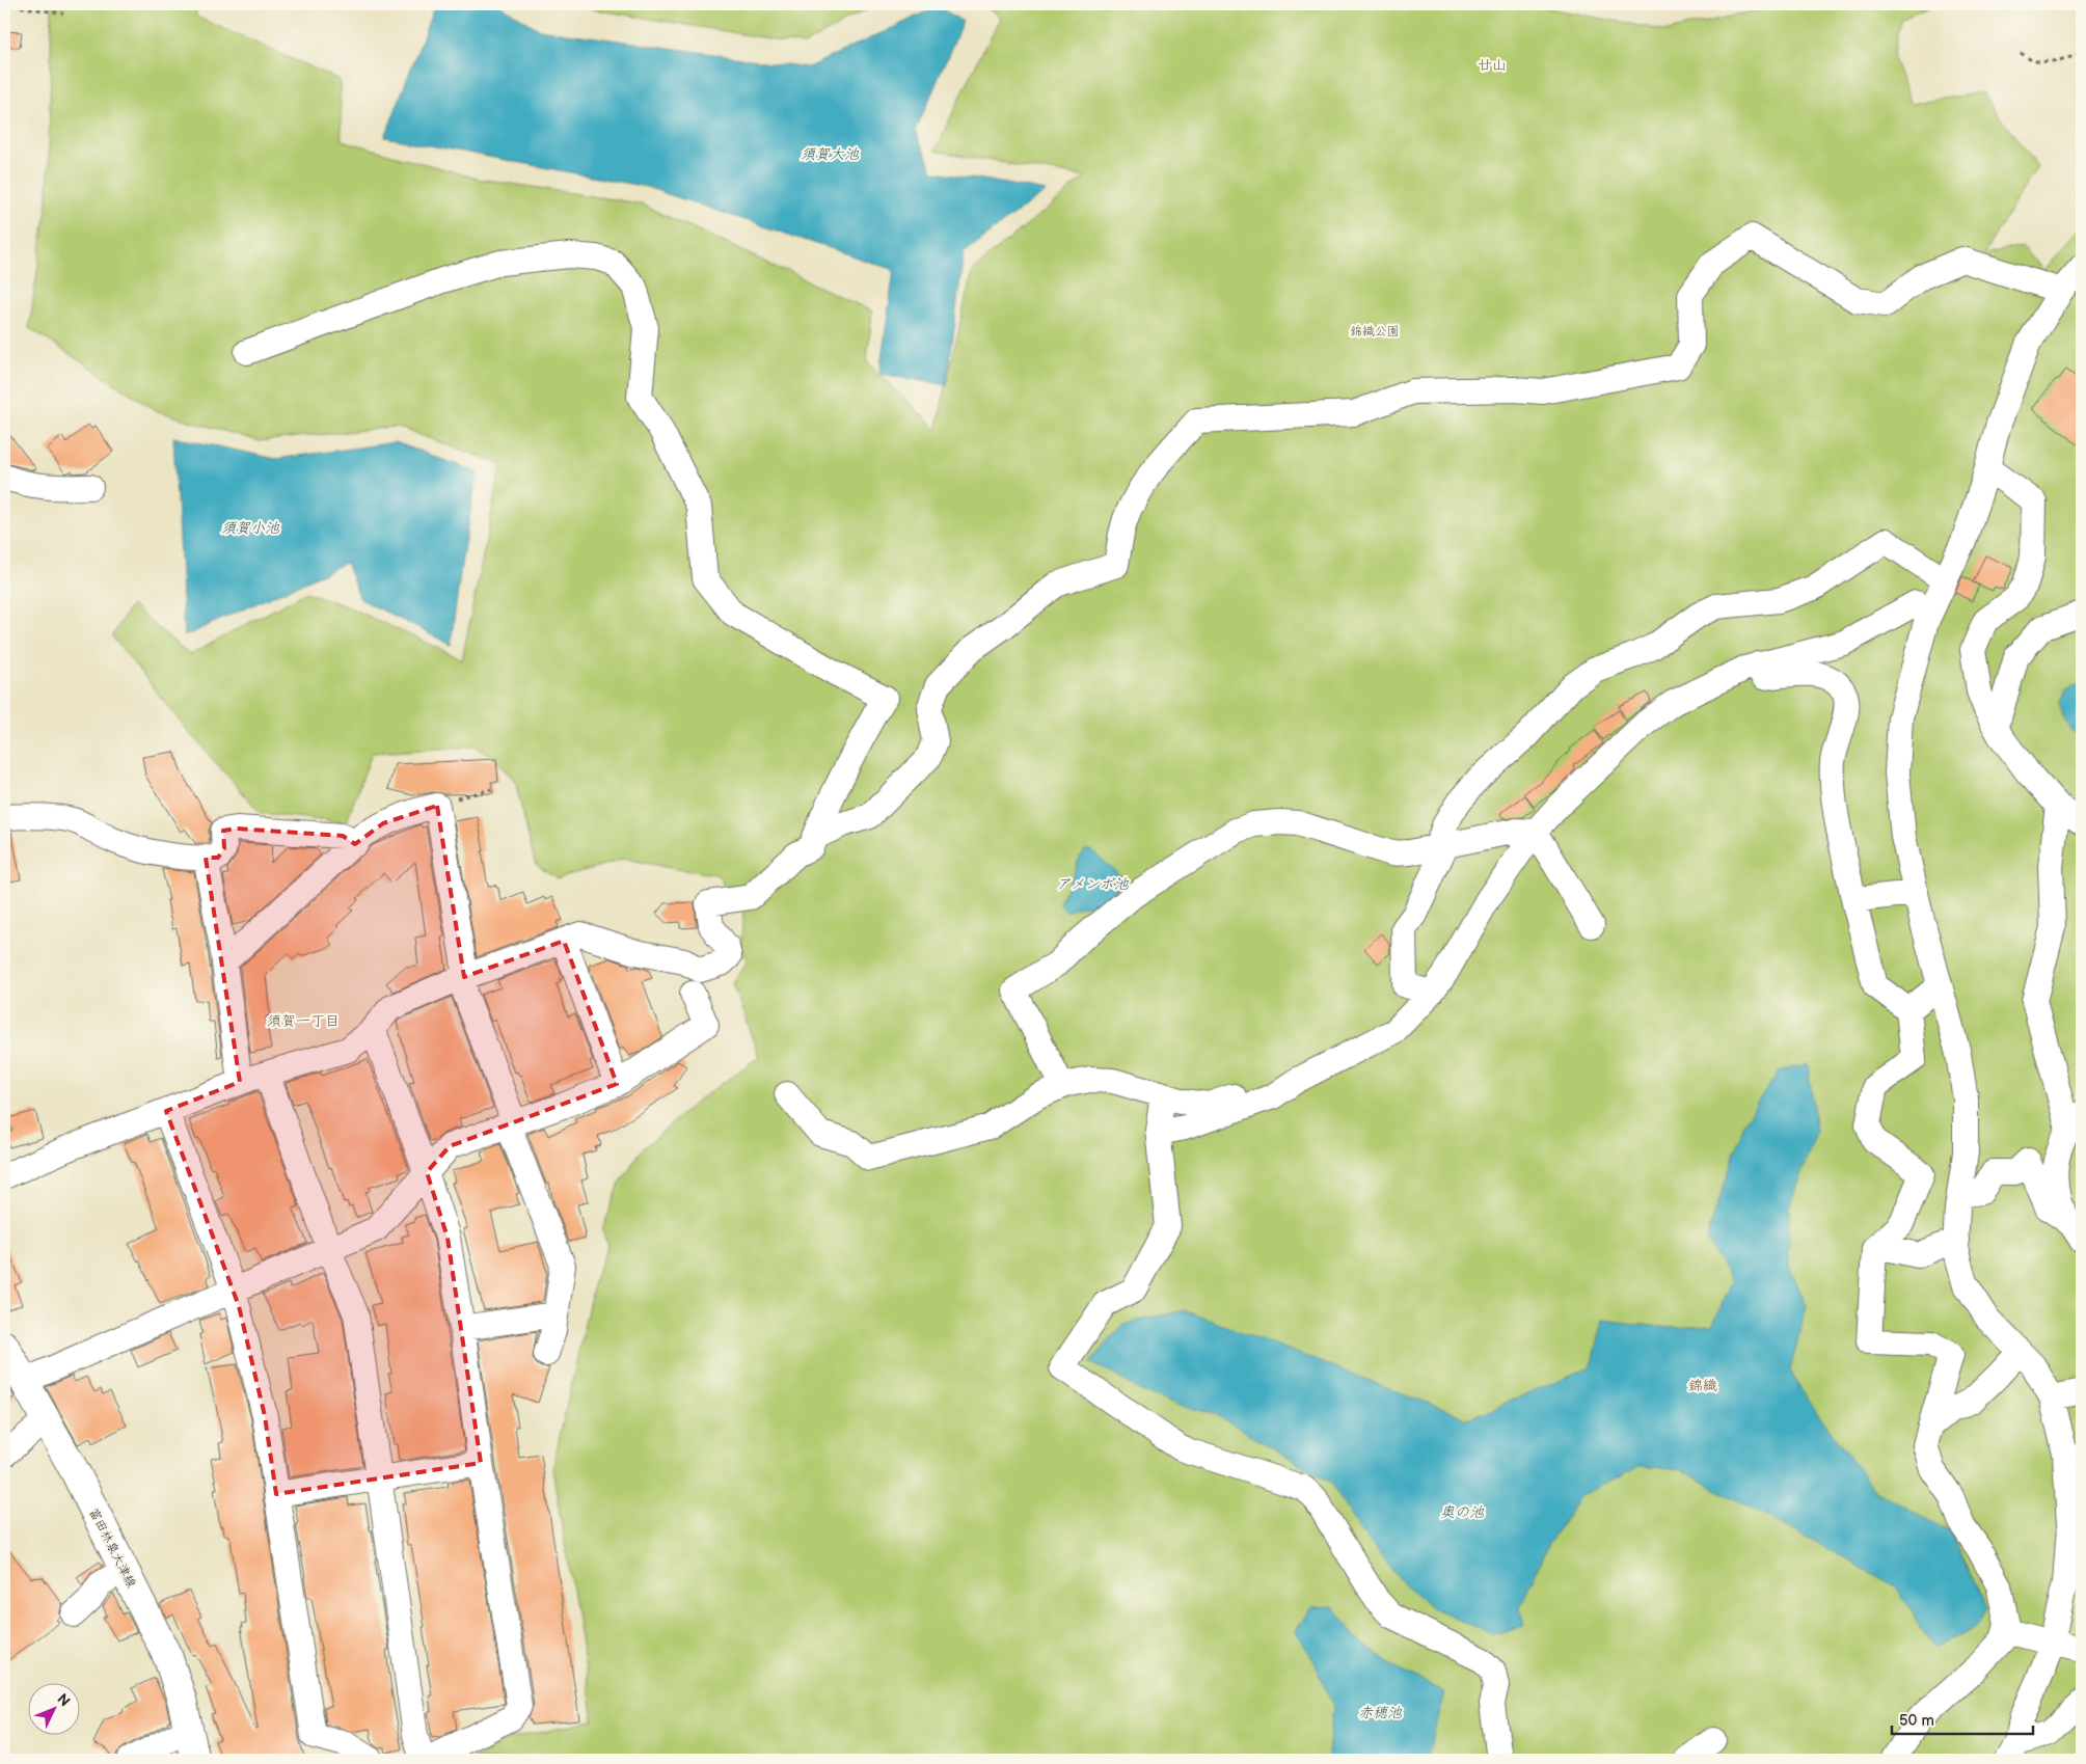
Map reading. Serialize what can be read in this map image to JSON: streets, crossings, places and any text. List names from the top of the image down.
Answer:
{
  "streets": {
    "main road": ["富田林泉大津線"]
  },
  "districts": ["廿山", "須賀一丁目", "錦織"],
  "water": [
    "須賀大池",
    "須賀小池",
    "アメンボ池",
    "奥の池",
    "赤穂池"
  ],
  "parks": ["錦織公園"],
  "scale_bar": "50 m",
  "north": "top right"
}
